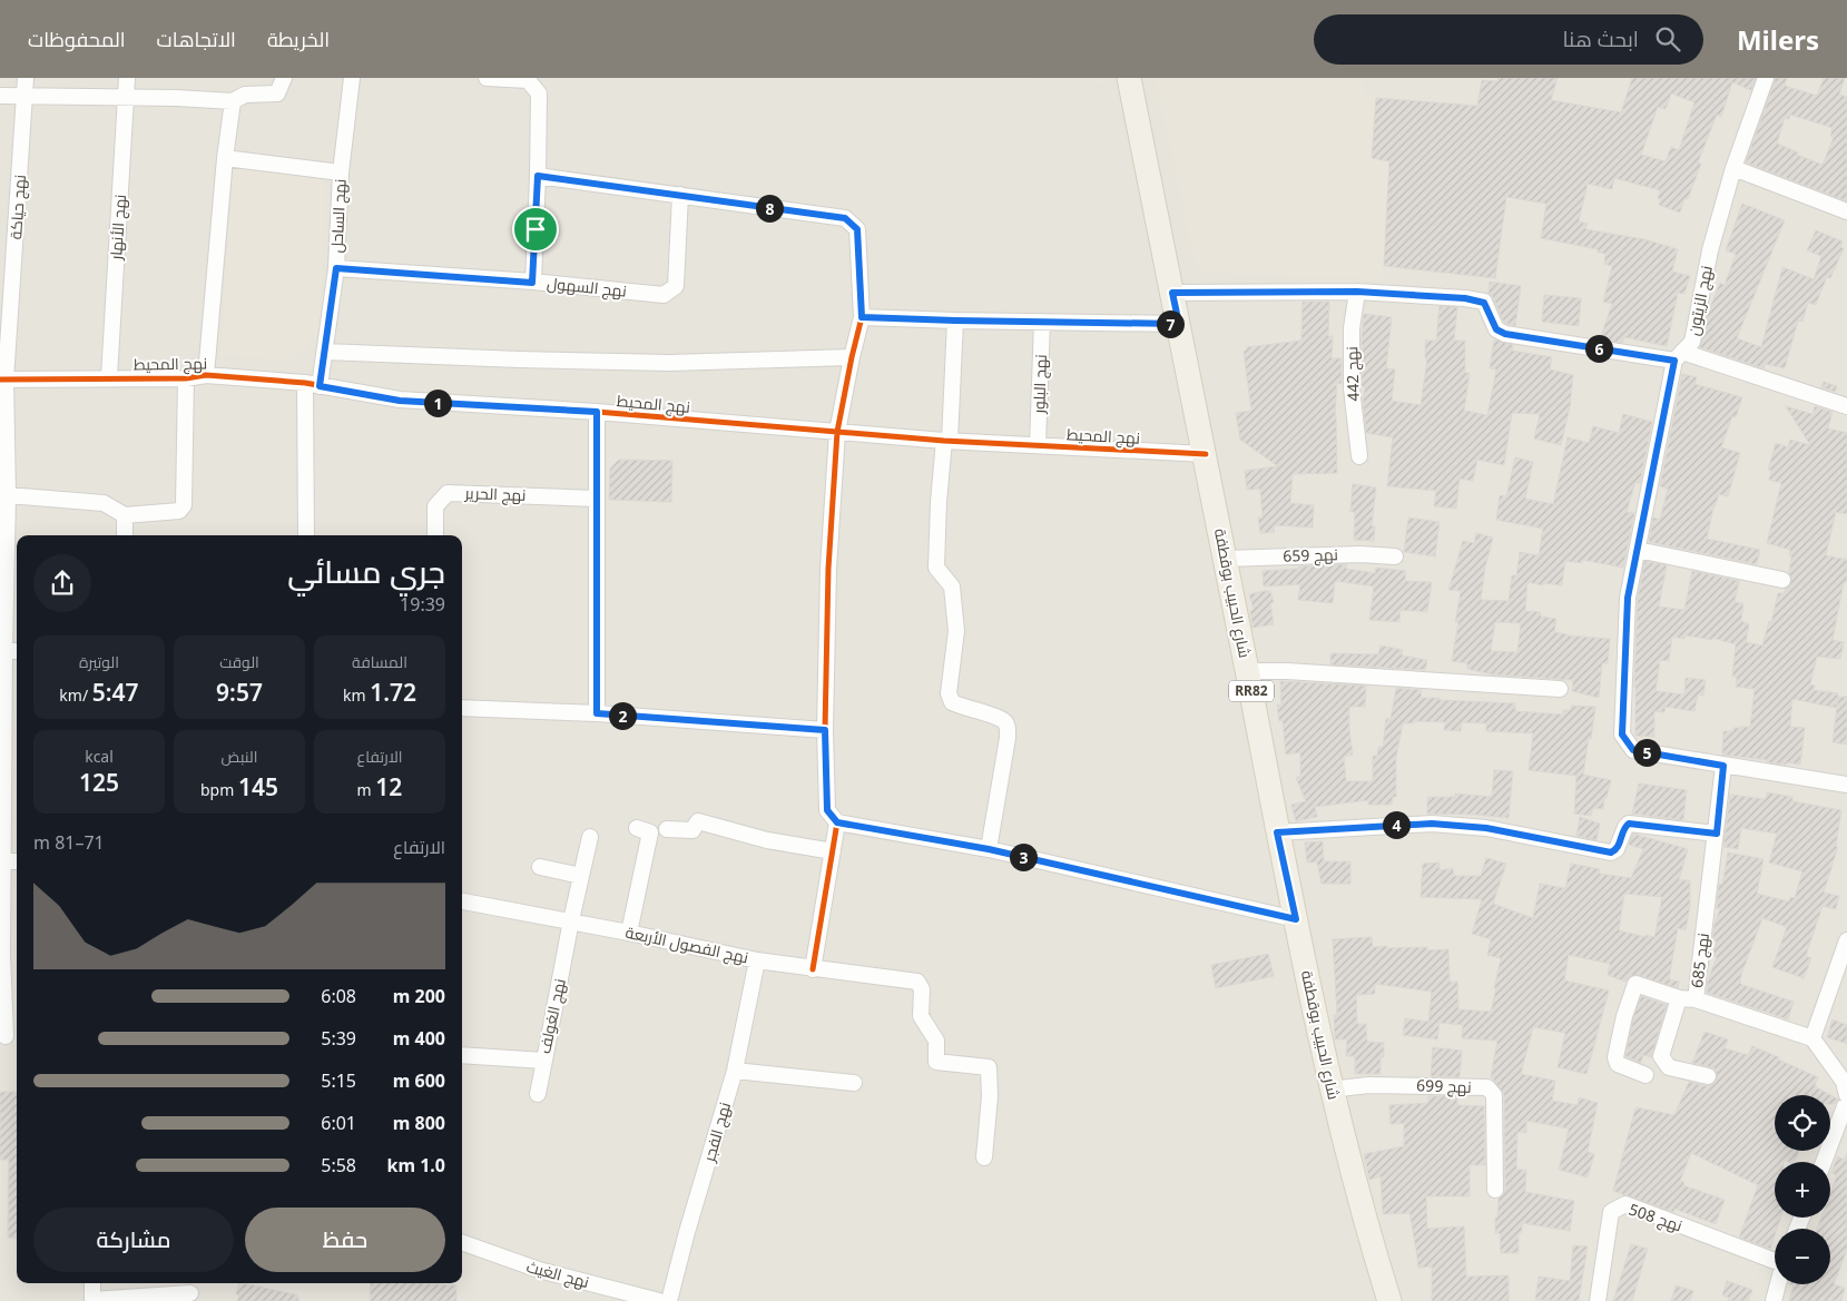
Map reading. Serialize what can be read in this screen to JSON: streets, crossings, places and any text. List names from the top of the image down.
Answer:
{
  "streets": {
    "main road": ["شارع الحبيب بوقطفة", "RR82"],
    "street": [
      "نهج حياكة",
      "نهج الساحل",
      "نهج الأنهار",
      "نهج السهول",
      "نهج الزيتون",
      "نهج المحيط",
      "نهج 442",
      "نهج البلور",
      "نهج الحرير",
      "نهج 659",
      "نهج الفصول الأربعة",
      "نهج 685",
      "نهج الغولف",
      "نهج 699",
      "نهج الفجر",
      "نهج 508",
      "نهج الغيث"
    ]
  },
  "crossings": [
    ["نهج حياكة", "نهج المحيط"],
    ["نهج الساحل", "نهج السهول"],
    ["نهج الساحل", "نهج المحيط"],
    ["نهج الأنهار", "نهج المحيط"],
    ["نهج الزيتون", "نهج 685"],
    ["نهج المحيط", "نهج البلور"],
    ["نهج المحيط", "شارع الحبيب بوقطفة"],
    ["نهج 659", "شارع الحبيب بوقطفة"],
    ["شارع الحبيب بوقطفة", "نهج 699"],
    ["نهج الفصول الأربعة", "نهج الغولف"],
    ["نهج الفصول الأربعة", "نهج الفجر"]
  ],
  "page": {
    "header": "Milers",
    "search": "ابحث هنا",
    "nav": ["الخريطة", "الاتجاهات", "المحفوظات"],
    "pins": [
      "8",
      "7",
      "6",
      "1",
      "2",
      "5",
      "4",
      "3"
    ],
    "heading": ["جري مسائي", "19:39"],
    "stats": [
      ["المسافة", "1.72 km"],
      ["الوقت", "9:57"],
      ["الوتيرة", "5:47 /km"],
      ["الارتفاع", "12 m"],
      ["النبض", "145 bpm"],
      ["kcal", "125"]
    ],
    "chart": ["الارتفاع", "71–81 m"],
    "list": [
      {
        "name": "200 m",
        "note": "6:08"
      },
      {
        "name": "400 m",
        "note": "5:39"
      },
      {
        "name": "600 m",
        "note": "5:15"
      },
      {
        "name": "800 m",
        "note": "6:01"
      },
      {
        "name": "1.0 km",
        "note": "5:58"
      }
    ],
    "map_buttons": ["+", "−"],
    "buttons": ["حفظ", "مشاركة"]
  }
}
